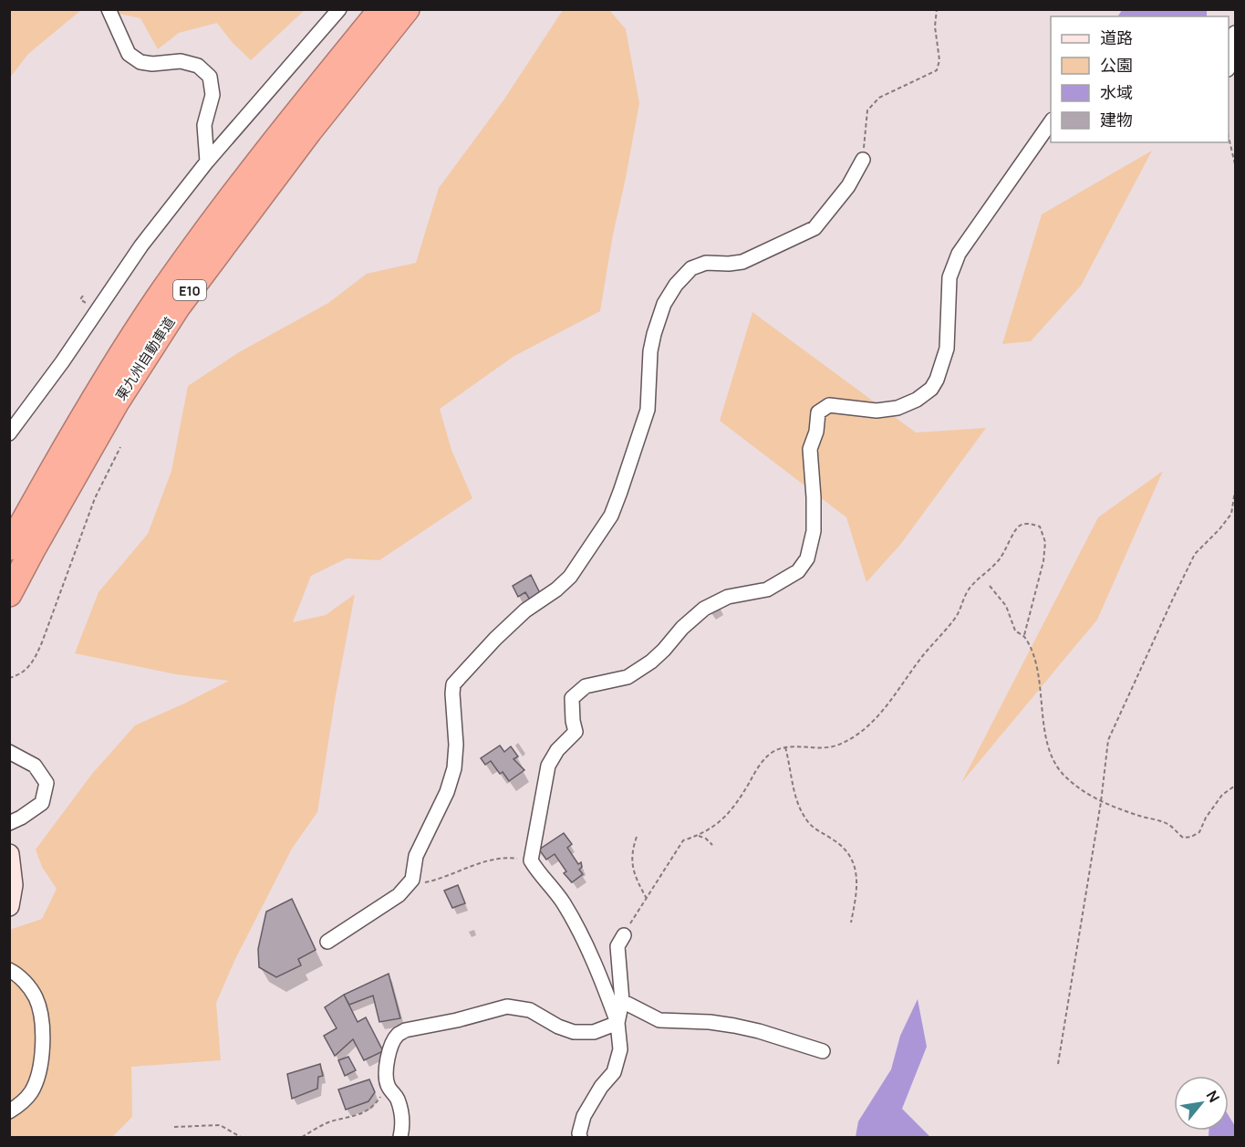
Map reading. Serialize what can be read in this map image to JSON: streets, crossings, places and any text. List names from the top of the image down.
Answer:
{
  "streets": {
    "highway": ["E10", "東九州自動車道"]
  },
  "legend": [
    "道路",
    "公園",
    "水域",
    "建物"
  ],
  "north": "top right"
}
